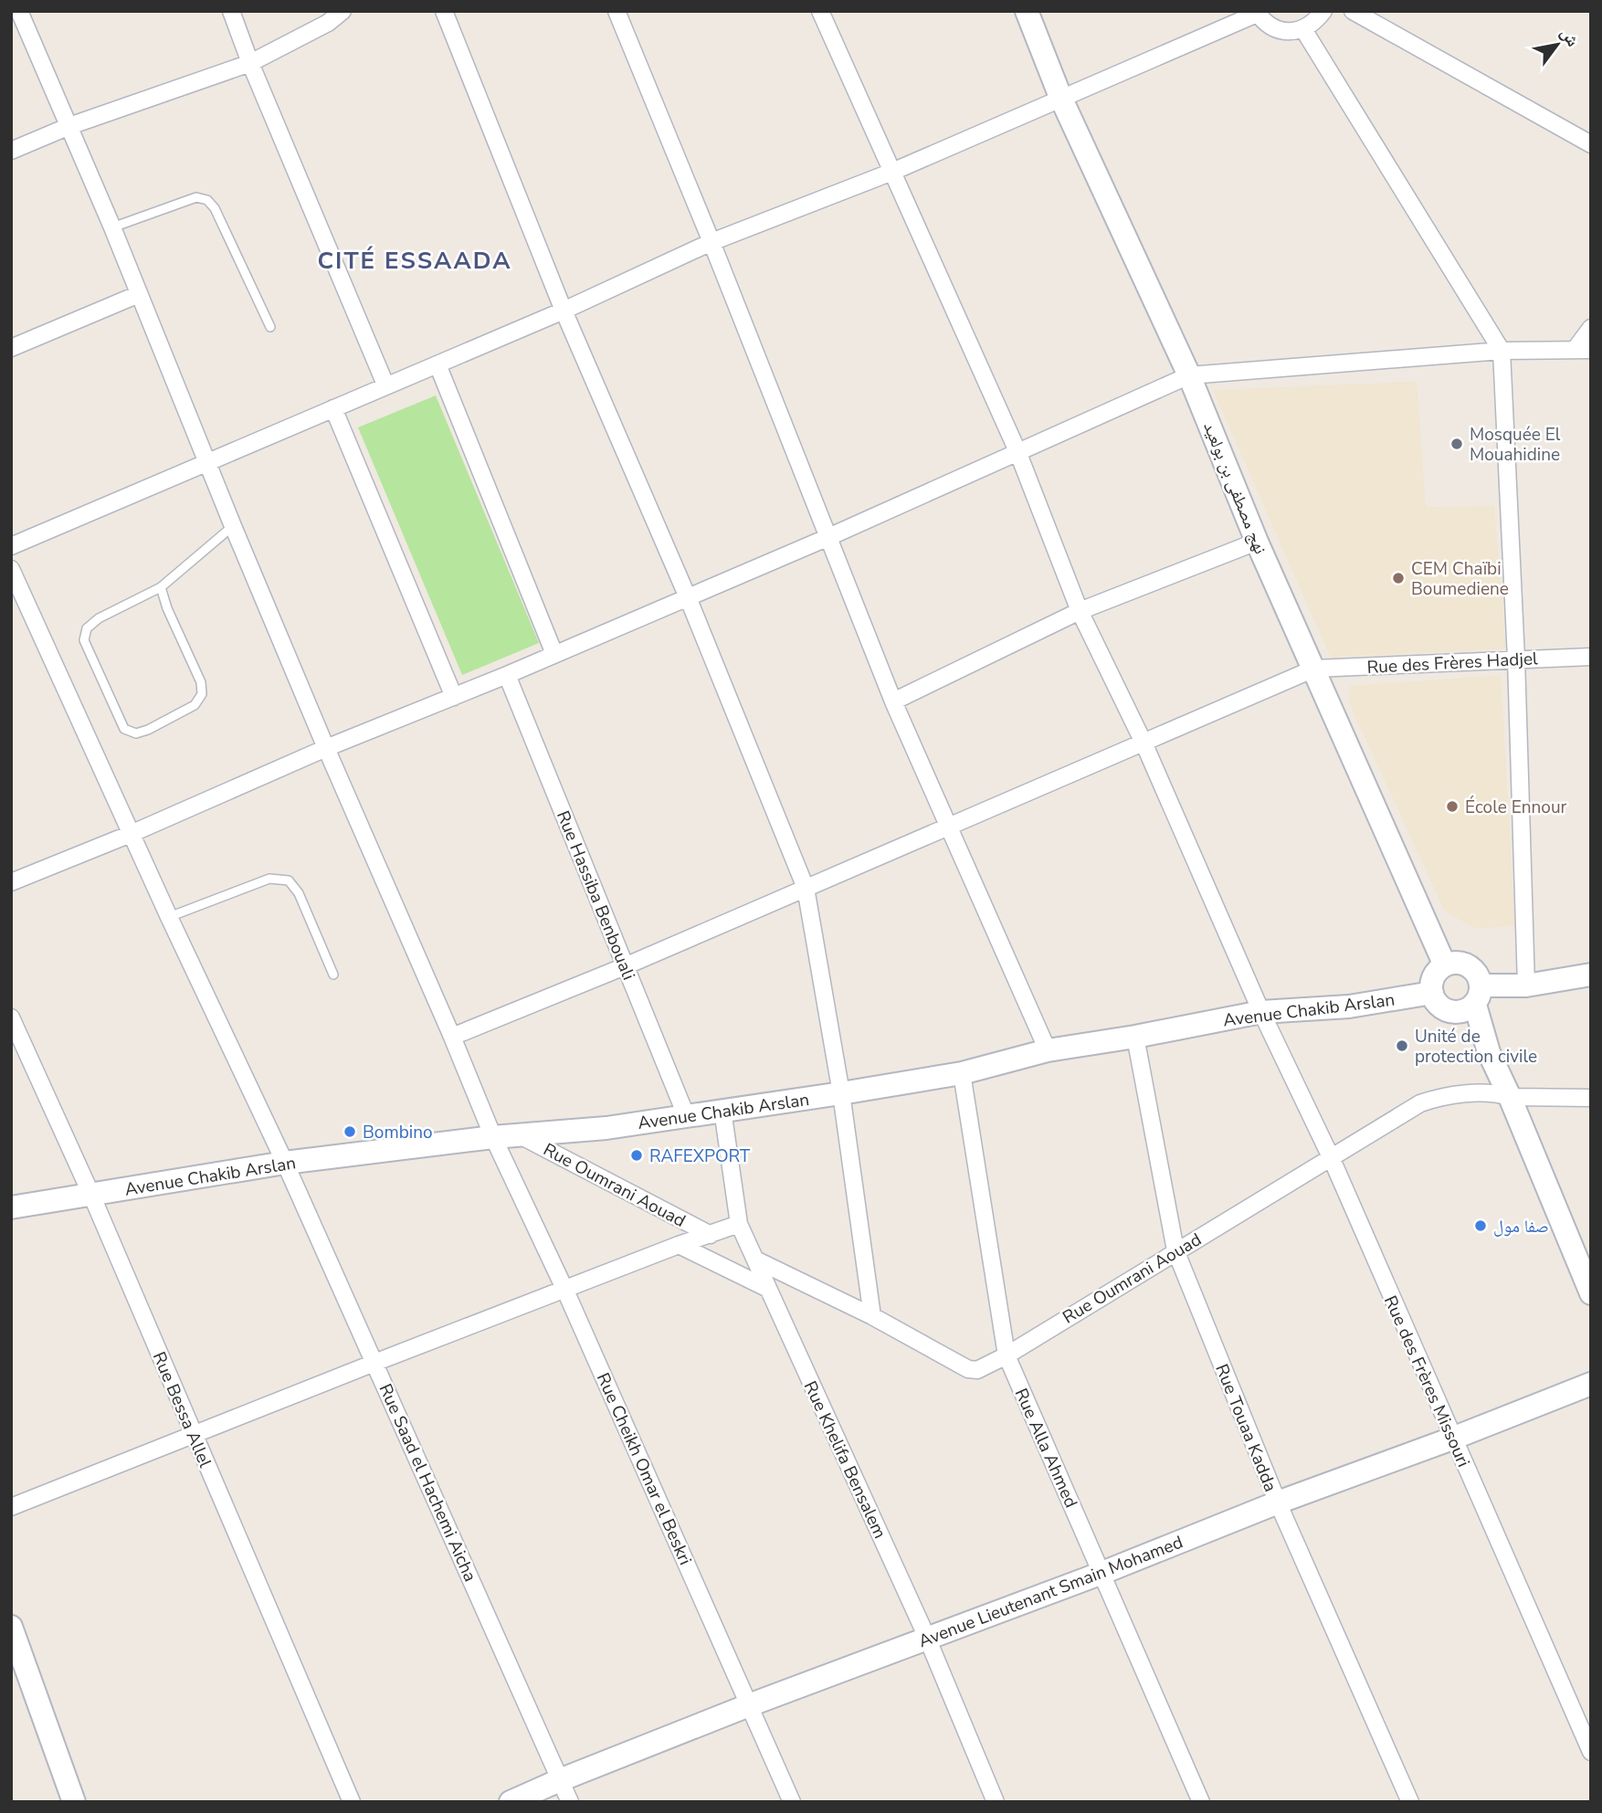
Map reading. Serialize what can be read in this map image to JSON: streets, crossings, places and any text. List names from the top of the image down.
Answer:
{
  "streets": {
    "main road": ["نهج مصطفى بن بولعيد", "Avenue Chakib Arslan", "Avenue Lieutenant Smain Mohamed"],
    "street": [
      "Rue des Frères Hadjel",
      "Rue Hassiba Benbouali",
      "Rue Oumrani Aouad",
      "Rue des Frères Missouri",
      "Rue Bessa Allel",
      "Rue Touaa Kadda",
      "Rue Alla Ahmed",
      "Rue Khelifa Bensalem",
      "Rue Cheikh Omar el Beskri",
      "Rue Saad el Hachemi Aicha"
    ]
  },
  "crossings": [
    ["نهج مصطفى بن بولعيد", "Rue des Frères Hadjel"],
    ["نهج مصطفى بن بولعيد", "Avenue Chakib Arslan"],
    ["Rue Hassiba Benbouali", "Avenue Chakib Arslan"],
    ["Avenue Chakib Arslan", "Rue Oumrani Aouad"],
    ["Avenue Chakib Arslan", "Rue des Frères Missouri"],
    ["Avenue Chakib Arslan", "Rue Bessa Allel"],
    ["Avenue Chakib Arslan", "Rue Touaa Kadda"],
    ["Avenue Chakib Arslan", "Rue Alla Ahmed"],
    ["Avenue Chakib Arslan", "Rue Khelifa Bensalem"],
    ["Avenue Chakib Arslan", "Rue Cheikh Omar el Beskri"],
    ["Avenue Chakib Arslan", "Rue Saad el Hachemi Aicha"],
    ["Rue Oumrani Aouad", "Rue des Frères Missouri"],
    ["Rue Oumrani Aouad", "Rue Touaa Kadda"],
    ["Rue Oumrani Aouad", "Rue Alla Ahmed"],
    ["Rue Oumrani Aouad", "Rue Khelifa Bensalem"],
    ["Rue des Frères Missouri", "Avenue Lieutenant Smain Mohamed"],
    ["Rue Touaa Kadda", "Avenue Lieutenant Smain Mohamed"],
    ["Rue Alla Ahmed", "Avenue Lieutenant Smain Mohamed"],
    ["Rue Khelifa Bensalem", "Avenue Lieutenant Smain Mohamed"],
    ["Rue Cheikh Omar el Beskri", "Avenue Lieutenant Smain Mohamed"],
    ["Rue Saad el Hachemi Aicha", "Avenue Lieutenant Smain Mohamed"]
  ],
  "districts": ["CITÉ ESSAADA"],
  "places": [
    "Mosquée El Mouahidine",
    "CEM Chaïbi Boumediene",
    "École Ennour",
    "Unité de protection civile",
    "Bombino",
    "RAFEXPORT",
    "صفا مول"
  ],
  "north": "top right"
}
